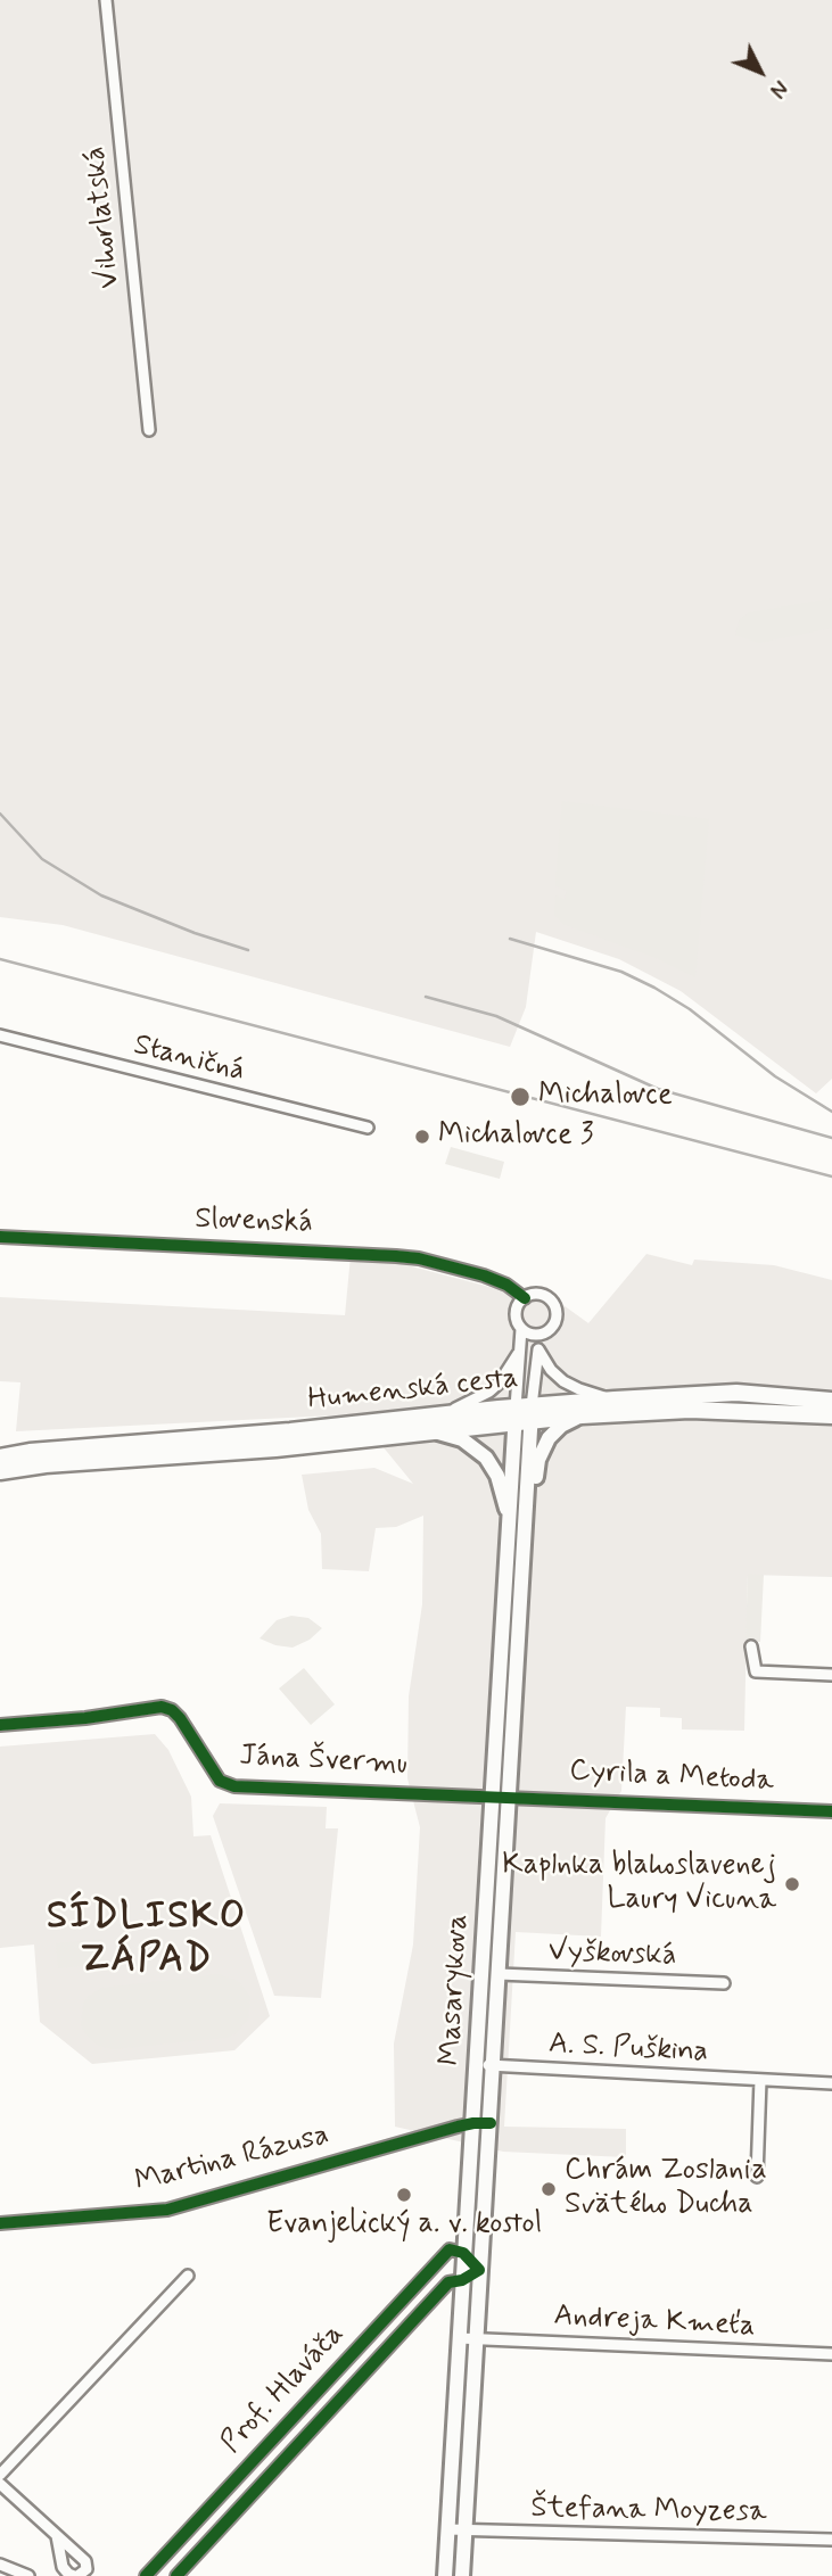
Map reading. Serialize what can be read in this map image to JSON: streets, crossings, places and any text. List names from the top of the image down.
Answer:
{
  "streets": {
    "main road": ["Humenská cesta", "Masarykova"],
    "street": [
      "Vihorlatská",
      "Staničná",
      "Slovenská",
      "Jána Švermu",
      "Cyrila a Metoda",
      "Vyškovská",
      "A. S. Puškina",
      "Martina Rázusa",
      "Andreja Kmeťa",
      "Prof. Hlaváča",
      "Štefana Moyzesa"
    ]
  },
  "crossings": [
    ["Humenská cesta", "Masarykova"],
    ["Jána Švermu", "Cyrila a Metoda"],
    ["Jána Švermu", "Masarykova"],
    ["Cyrila a Metoda", "Masarykova"],
    ["Vyškovská", "Masarykova"],
    ["Masarykova", "A. S. Puškina"],
    ["Masarykova", "Martina Rázusa"],
    ["Masarykova", "Andreja Kmeťa"],
    ["Masarykova", "Prof. Hlaváča"],
    ["Masarykova", "Štefana Moyzesa"]
  ],
  "districts": ["SÍDLISKO ZÁPAD"],
  "places": [
    "Michalovce",
    "Michalovce 3",
    "Kaplnka blahoslavenej Laury Vicuna",
    "Chrám Zoslania Svätého Ducha",
    "Evanjelický a. v. kostol"
  ],
  "north": "bottom right"
}
